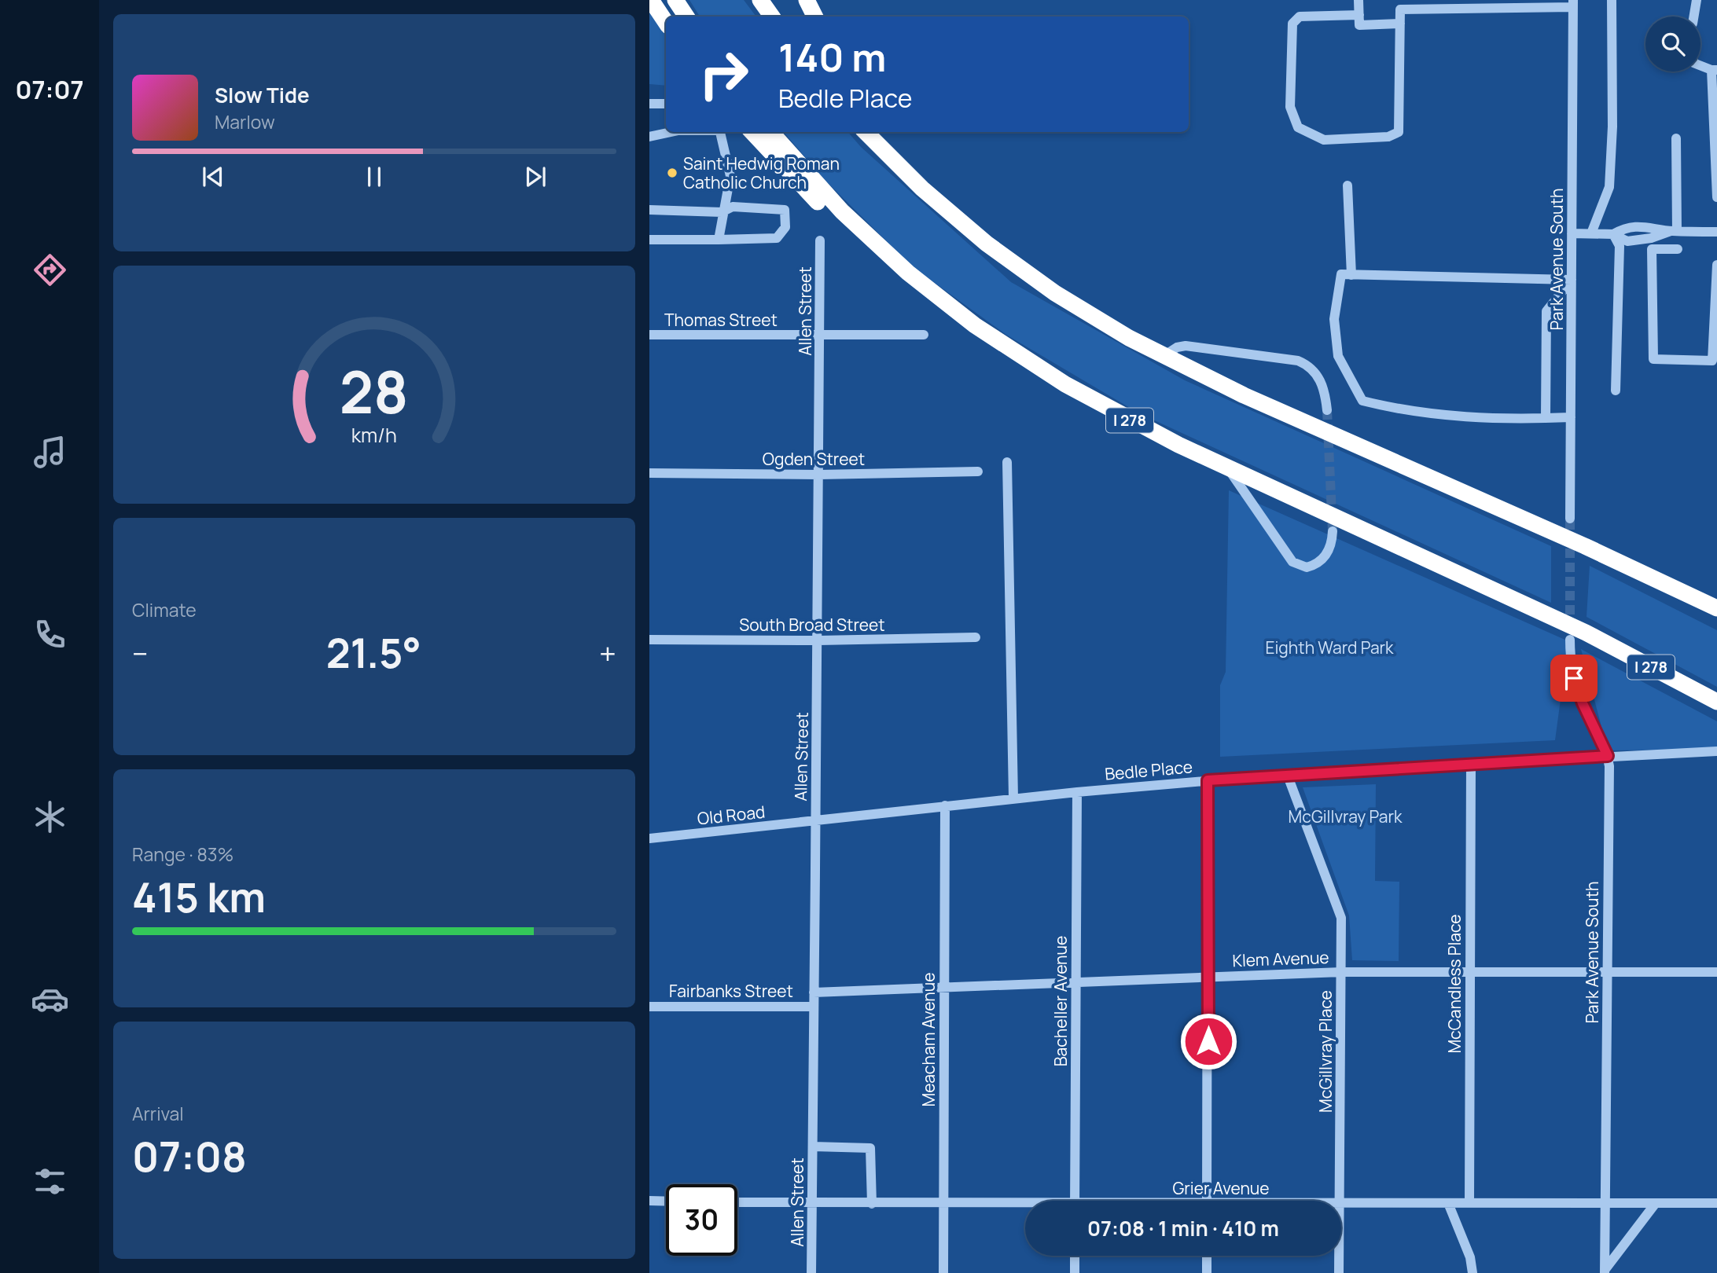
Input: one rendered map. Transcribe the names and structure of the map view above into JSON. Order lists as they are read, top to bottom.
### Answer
{
  "streets": {
    "highway": ["I 278"],
    "street": [
      "Park Avenue South",
      "Allen Street",
      "Thomas Street",
      "Ogden Street",
      "South Broad Street",
      "Bedle Place",
      "Old Road",
      "Klem Avenue",
      "McCandless Place",
      "Fairbanks Street",
      "Bacheller Avenue",
      "Meacham Avenue",
      "McGillvray Place",
      "Grier Avenue"
    ]
  },
  "crossings": [
    ["Park Avenue South", "Bedle Place"],
    ["Park Avenue South", "Klem Avenue"],
    ["Park Avenue South", "Grier Avenue"],
    ["Allen Street", "Thomas Street"],
    ["Allen Street", "Ogden Street"],
    ["Allen Street", "South Broad Street"],
    ["Allen Street", "Bedle Place"],
    ["Allen Street", "Old Road"],
    ["Allen Street", "Klem Avenue"],
    ["Allen Street", "Fairbanks Street"],
    ["Allen Street", "Grier Avenue"],
    ["Bedle Place", "Old Road"],
    ["Bedle Place", "McCandless Place"],
    ["Bedle Place", "Bacheller Avenue"],
    ["Bedle Place", "Meacham Avenue"],
    ["Bedle Place", "McGillvray Place"],
    ["Klem Avenue", "McCandless Place"],
    ["Klem Avenue", "Bacheller Avenue"],
    ["Klem Avenue", "Meacham Avenue"],
    ["Klem Avenue", "McGillvray Place"],
    ["McCandless Place", "Grier Avenue"],
    ["Meacham Avenue", "Grier Avenue"]
  ],
  "parks": ["Eighth Ward Park", "McGillvray Park"],
  "places": ["Saint Hedwig Roman Catholic Church"],
  "page": {
    "tabs": "07:07",
    "turn": ["140 m", "Bedle Place"],
    "song": ["Slow Tide", "Marlow"],
    "tile": [
      "Climate",
      ["Range · 83%", "415 km"],
      ["Arrival", "07:08"]
    ],
    "heat": ["−", "21.5°", "+"],
    "limit": "30",
    "trip": "07:08 · 1 min · 410 m",
    "gauge": ["28", "km/h"]
  }
}
